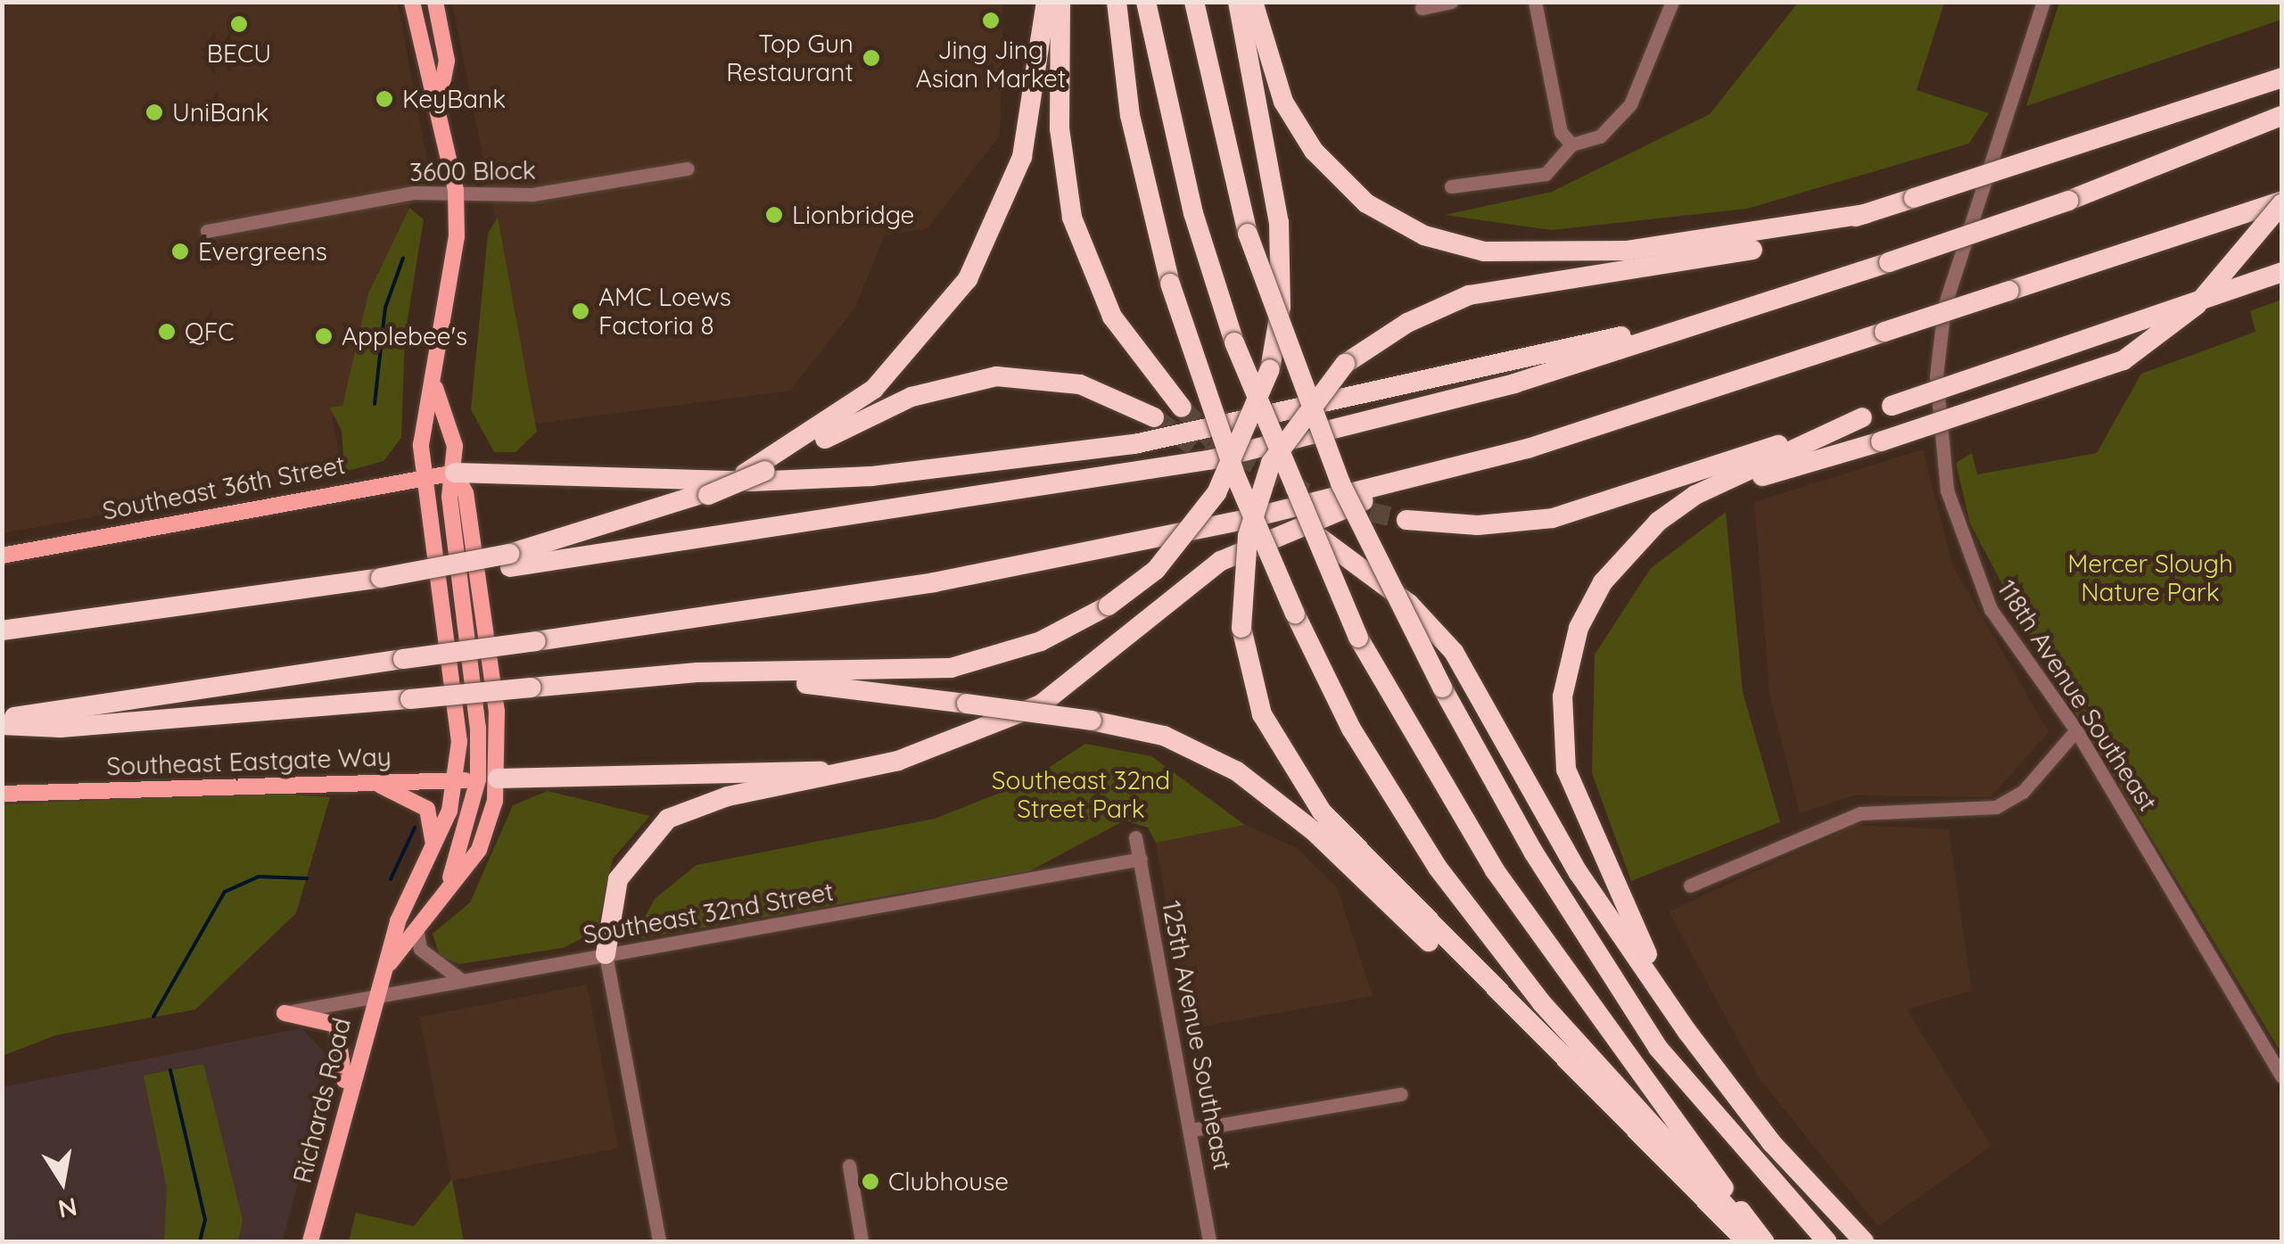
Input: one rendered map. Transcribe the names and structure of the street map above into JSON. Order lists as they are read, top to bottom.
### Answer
{
  "streets": {
    "main road": ["Southeast 36th Street", "Southeast Eastgate Way", "Richards Road"],
    "street": [
      "3600 Block",
      "118th Avenue Southeast",
      "Southeast 32nd Street",
      "125th Avenue Southeast"
    ]
  },
  "crossings": [
    ["Southeast 36th Street", "Richards Road"],
    ["Southeast Eastgate Way", "Richards Road"],
    ["Southeast 32nd Street", "125th Avenue Southeast"],
    ["Southeast 32nd Street", "Richards Road"]
  ],
  "parks": ["Mercer Slough Nature Park", "Southeast 32nd Street Park"],
  "places": [
    "Jing Jing Asian Market",
    "BECU",
    "Top Gun Restaurant",
    "KeyBank",
    "UniBank",
    "Lionbridge",
    "Evergreens",
    "AMC Loews Factoria 8",
    "QFC",
    "Applebee's",
    "Clubhouse"
  ],
  "north": "bottom"
}
